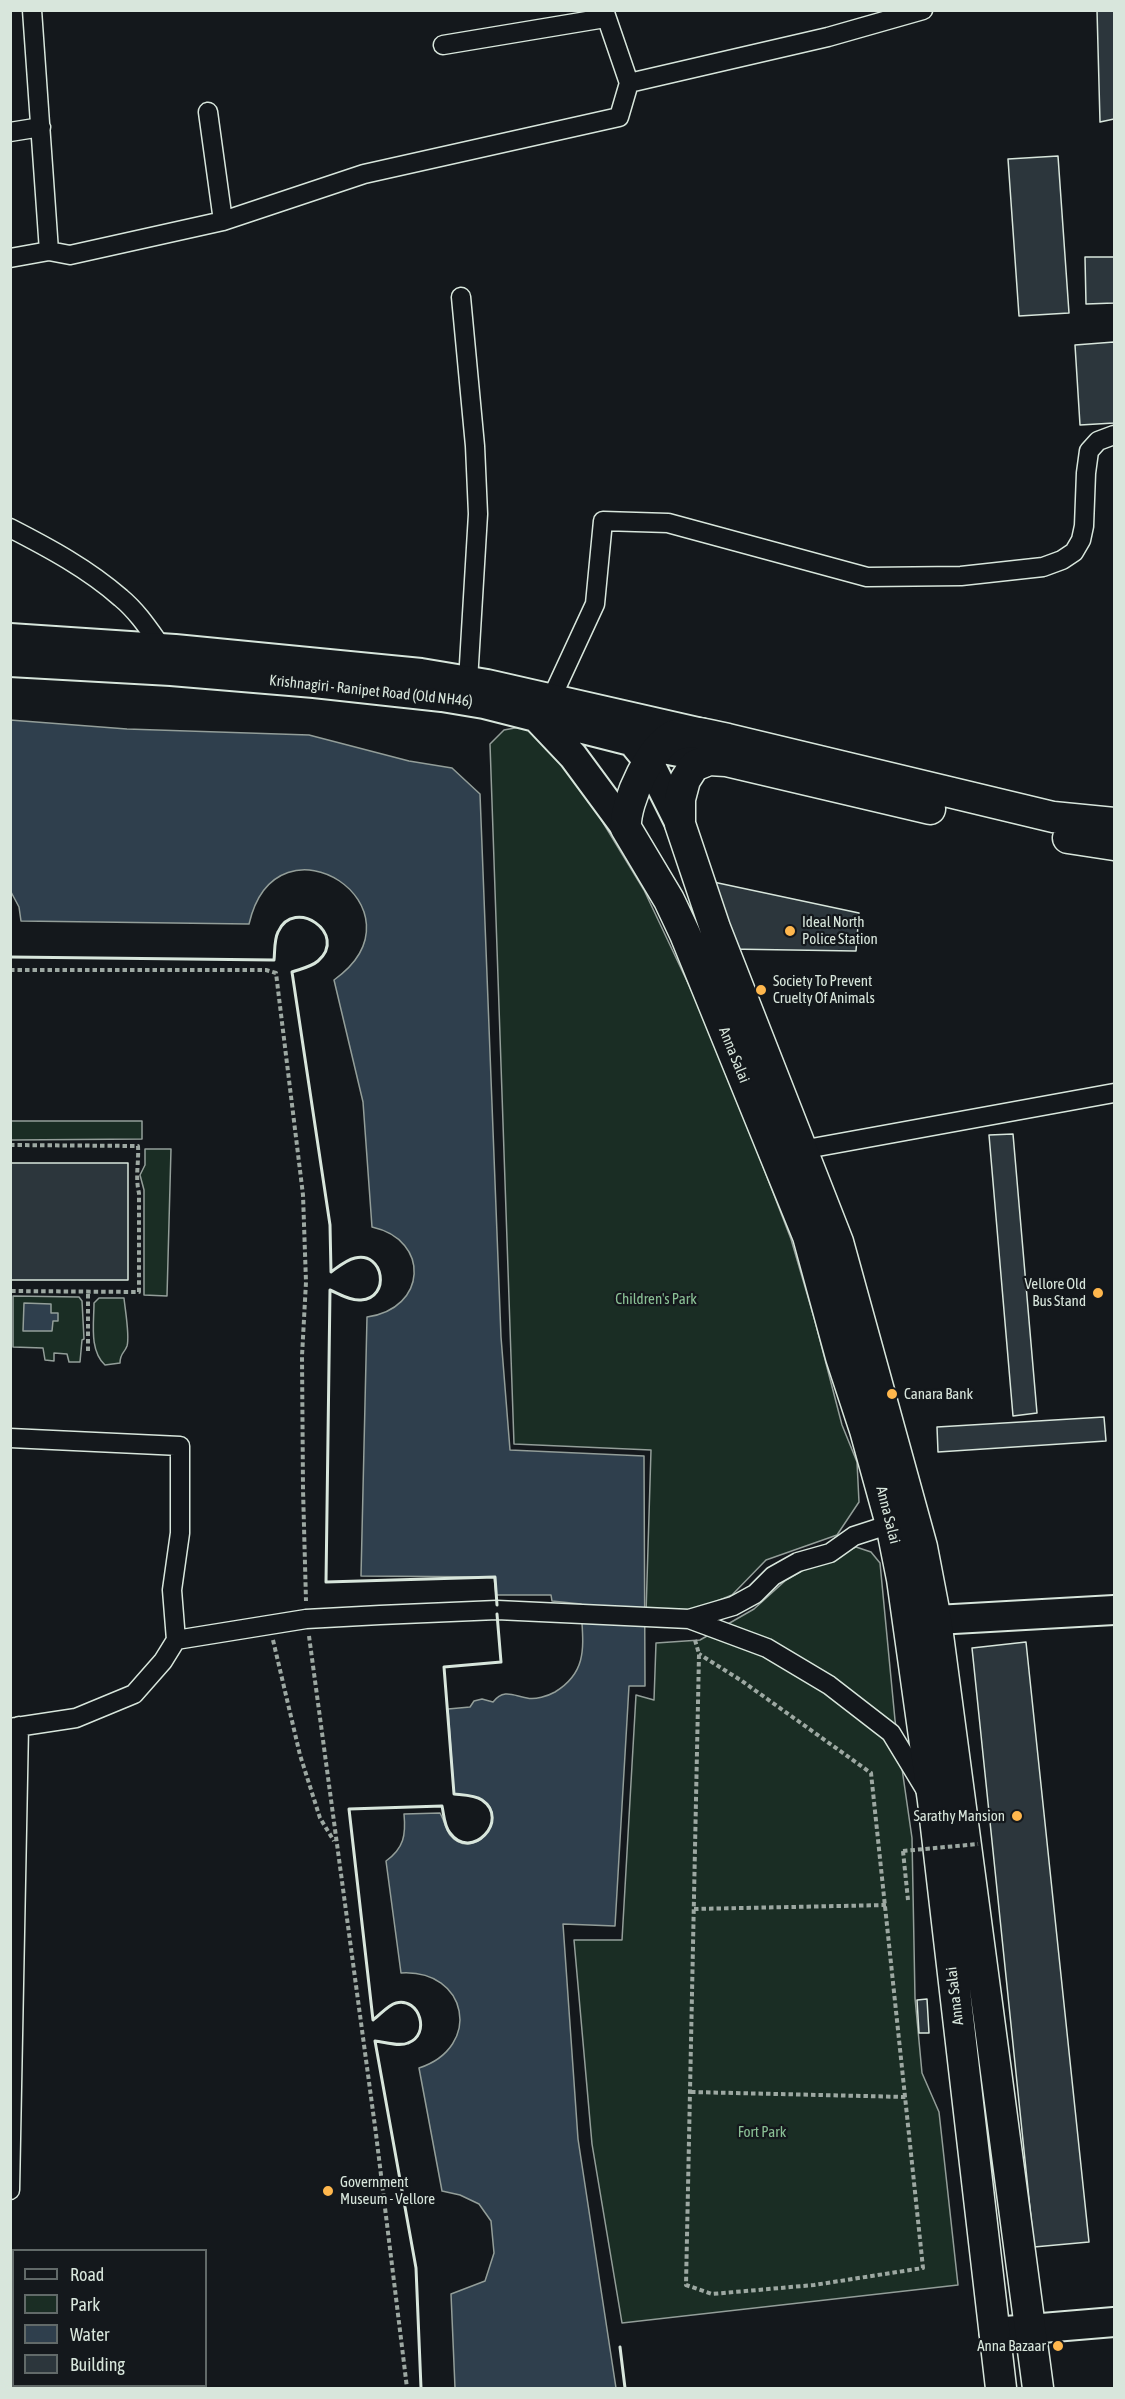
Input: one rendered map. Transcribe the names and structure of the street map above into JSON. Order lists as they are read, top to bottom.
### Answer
{
  "streets": {
    "highway": ["Anna Salai"],
    "main road": ["Krishnagiri - Ranipet Road (Old NH46)"]
  },
  "parks": ["Children's Park", "Fort Park"],
  "places": [
    "Ideal North Police Station",
    "Society To Prevent Cruelty Of Animals",
    "Vellore Old Bus Stand",
    "Canara Bank",
    "Sarathy Mansion",
    "Government Museum - Vellore",
    "Anna Bazaar"
  ],
  "legend": [
    "Road",
    "Park",
    "Water",
    "Building"
  ]
}
